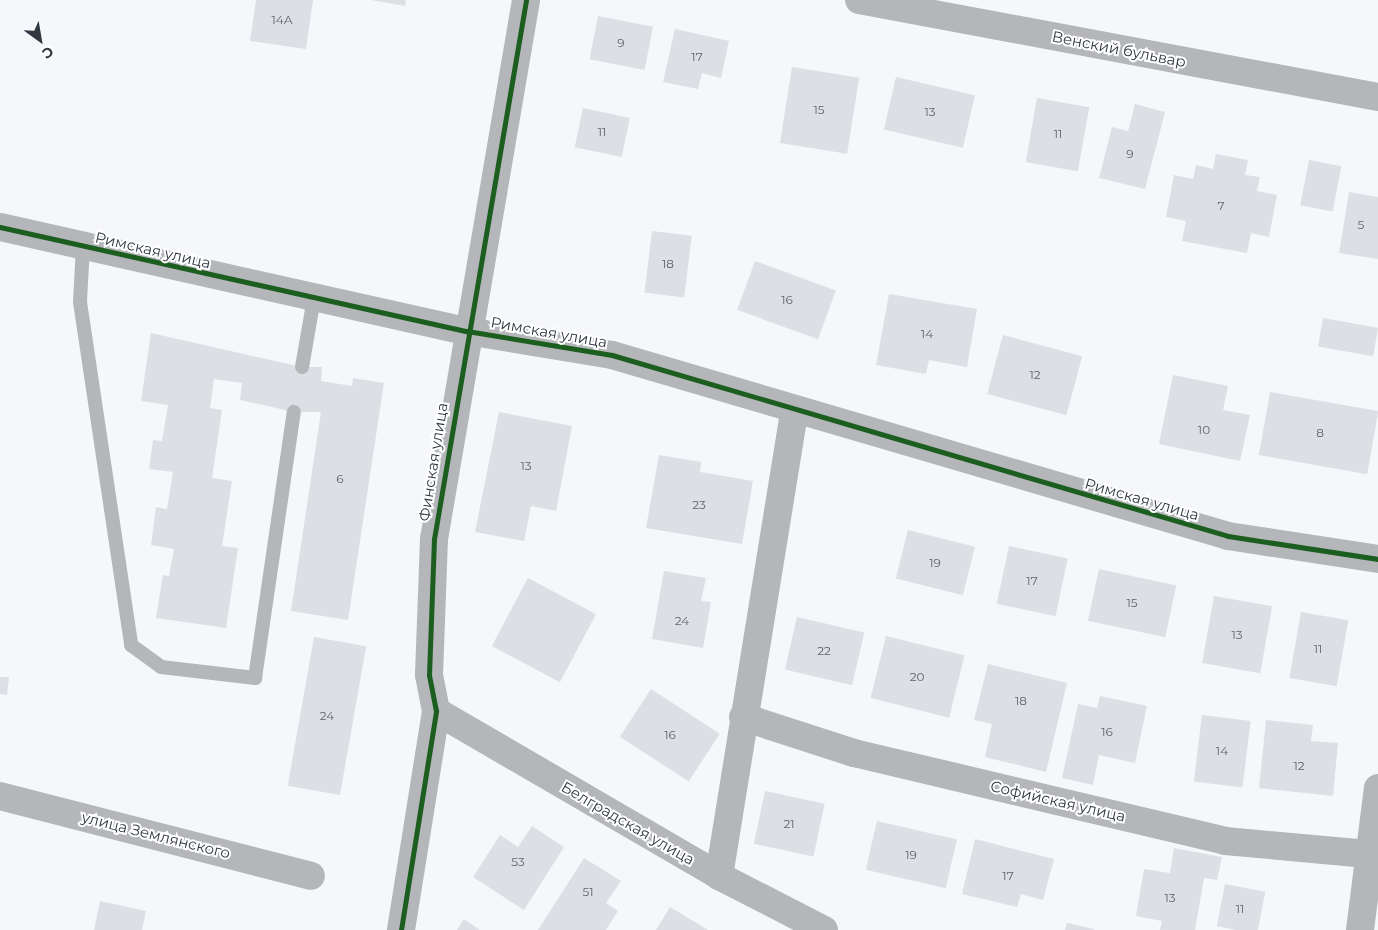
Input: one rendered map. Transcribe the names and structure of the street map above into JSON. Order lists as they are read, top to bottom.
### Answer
{
  "streets": {
    "street": [
      "Венский бульвар",
      "Римская улица",
      "Финская улица",
      "Софийская улица",
      "Белградская улица",
      "улица Землянского"
    ]
  },
  "crossings": [
    ["Римская улица", "Финская улица"],
    ["Финская улица", "Белградская улица"]
  ],
  "house_numbers": [
    "14А",
    "9",
    "17",
    "15",
    "13",
    "11",
    "11",
    "9",
    "7",
    "5",
    "18",
    "16",
    "14",
    "12",
    "10",
    "8",
    "13",
    "6",
    "23",
    "19",
    "17",
    "15",
    "24",
    "13",
    "11",
    "22",
    "20",
    "18",
    "24",
    "16",
    "16",
    "14",
    "12",
    "21",
    "19",
    "53",
    "17",
    "51",
    "13",
    "11"
  ],
  "north": "bottom right"
}
